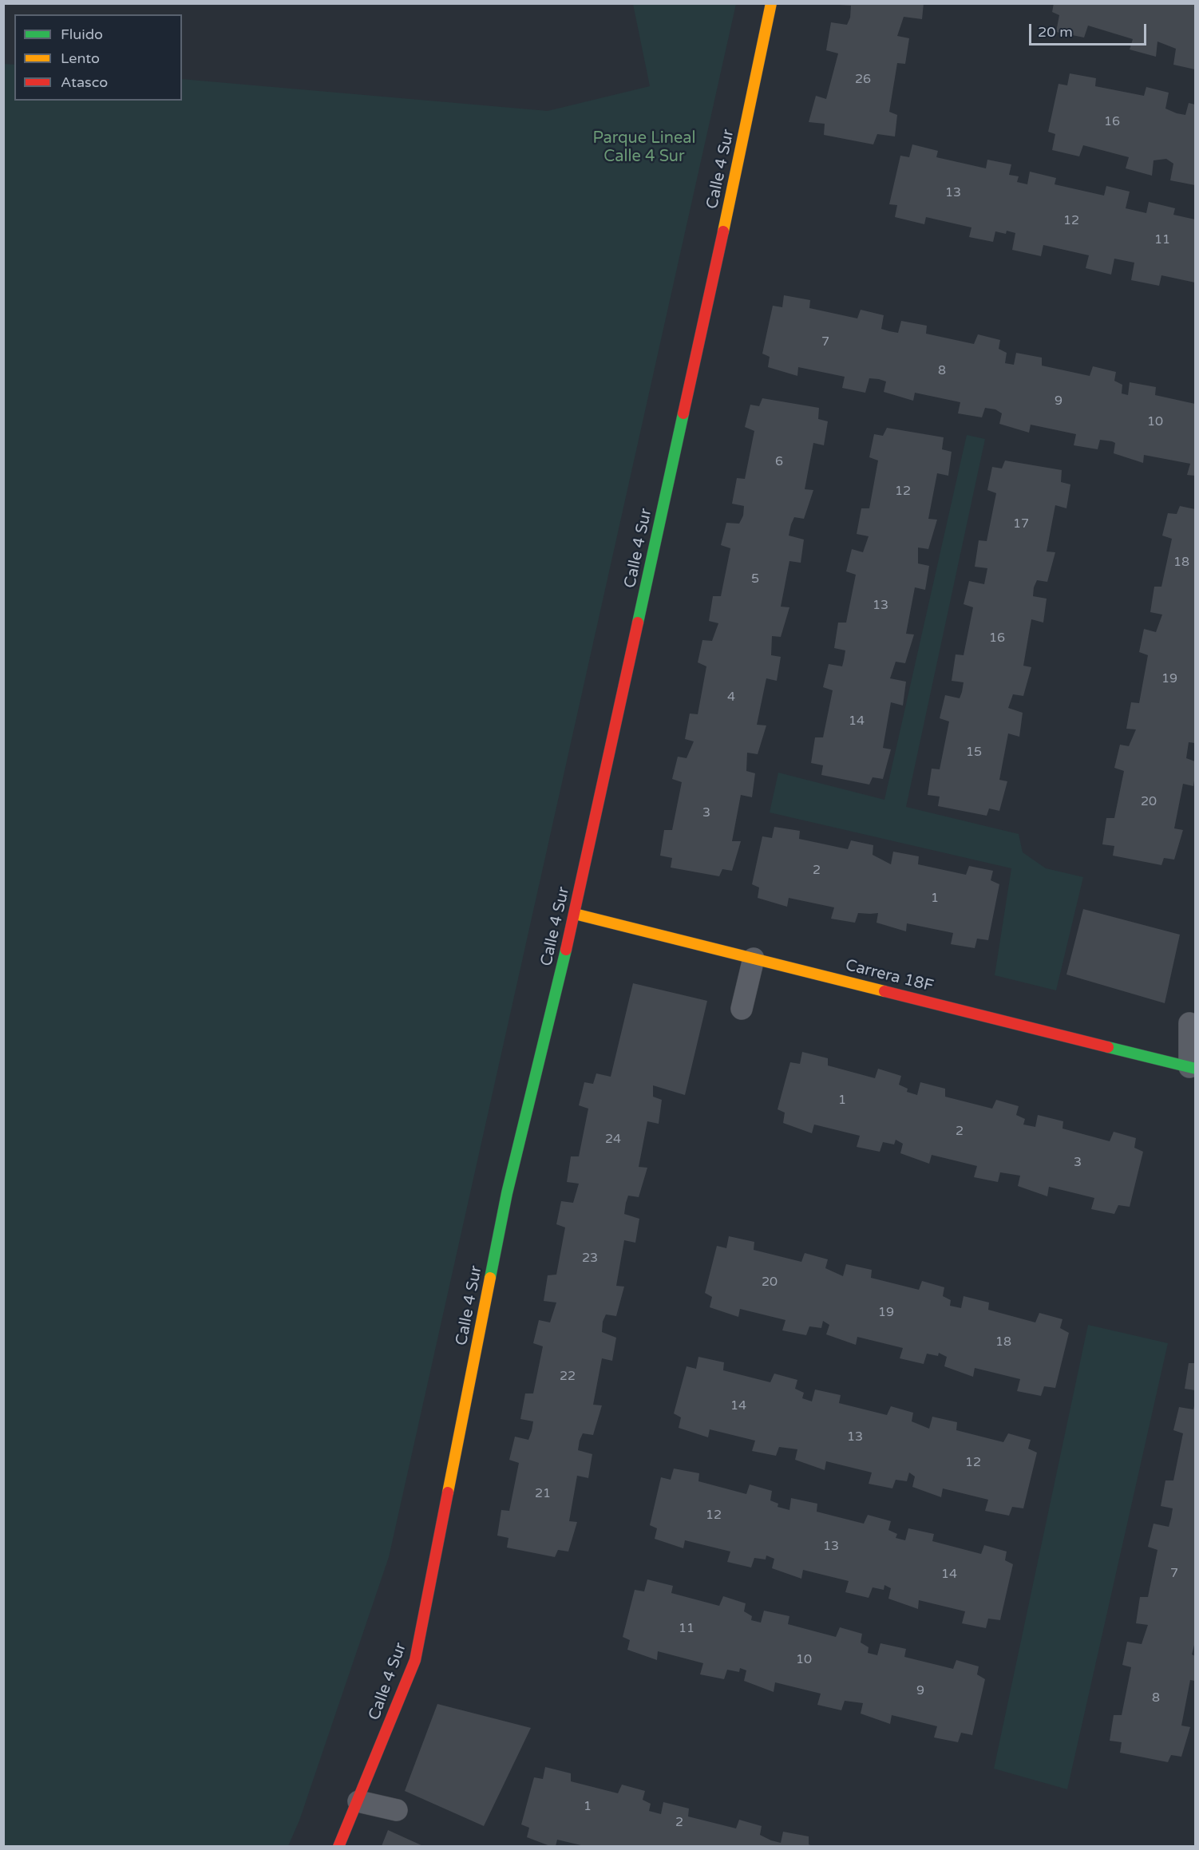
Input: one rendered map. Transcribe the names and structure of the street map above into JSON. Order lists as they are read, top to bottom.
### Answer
{
  "streets": {
    "main road": ["Calle 4 Sur", "Carrera 18F"]
  },
  "crossings": [
    ["Calle 4 Sur", "Carrera 18F"]
  ],
  "parks": ["Parque Lineal Calle 4 Sur"],
  "house_numbers": [
    "26",
    "16",
    "13",
    "12",
    "11",
    "7",
    "8",
    "9",
    "10",
    "6",
    "12",
    "17",
    "18",
    "5",
    "13",
    "16",
    "19",
    "4",
    "14",
    "15",
    "20",
    "3",
    "2",
    "1",
    "1",
    "2",
    "24",
    "3",
    "23",
    "20",
    "19",
    "18",
    "22",
    "14",
    "13",
    "12",
    "21",
    "12",
    "13",
    "7",
    "14",
    "11",
    "10",
    "9",
    "8",
    "1",
    "2"
  ],
  "legend": ["Fluido", "Lento", "Atasco"],
  "scale_bar": "20 m"
}
